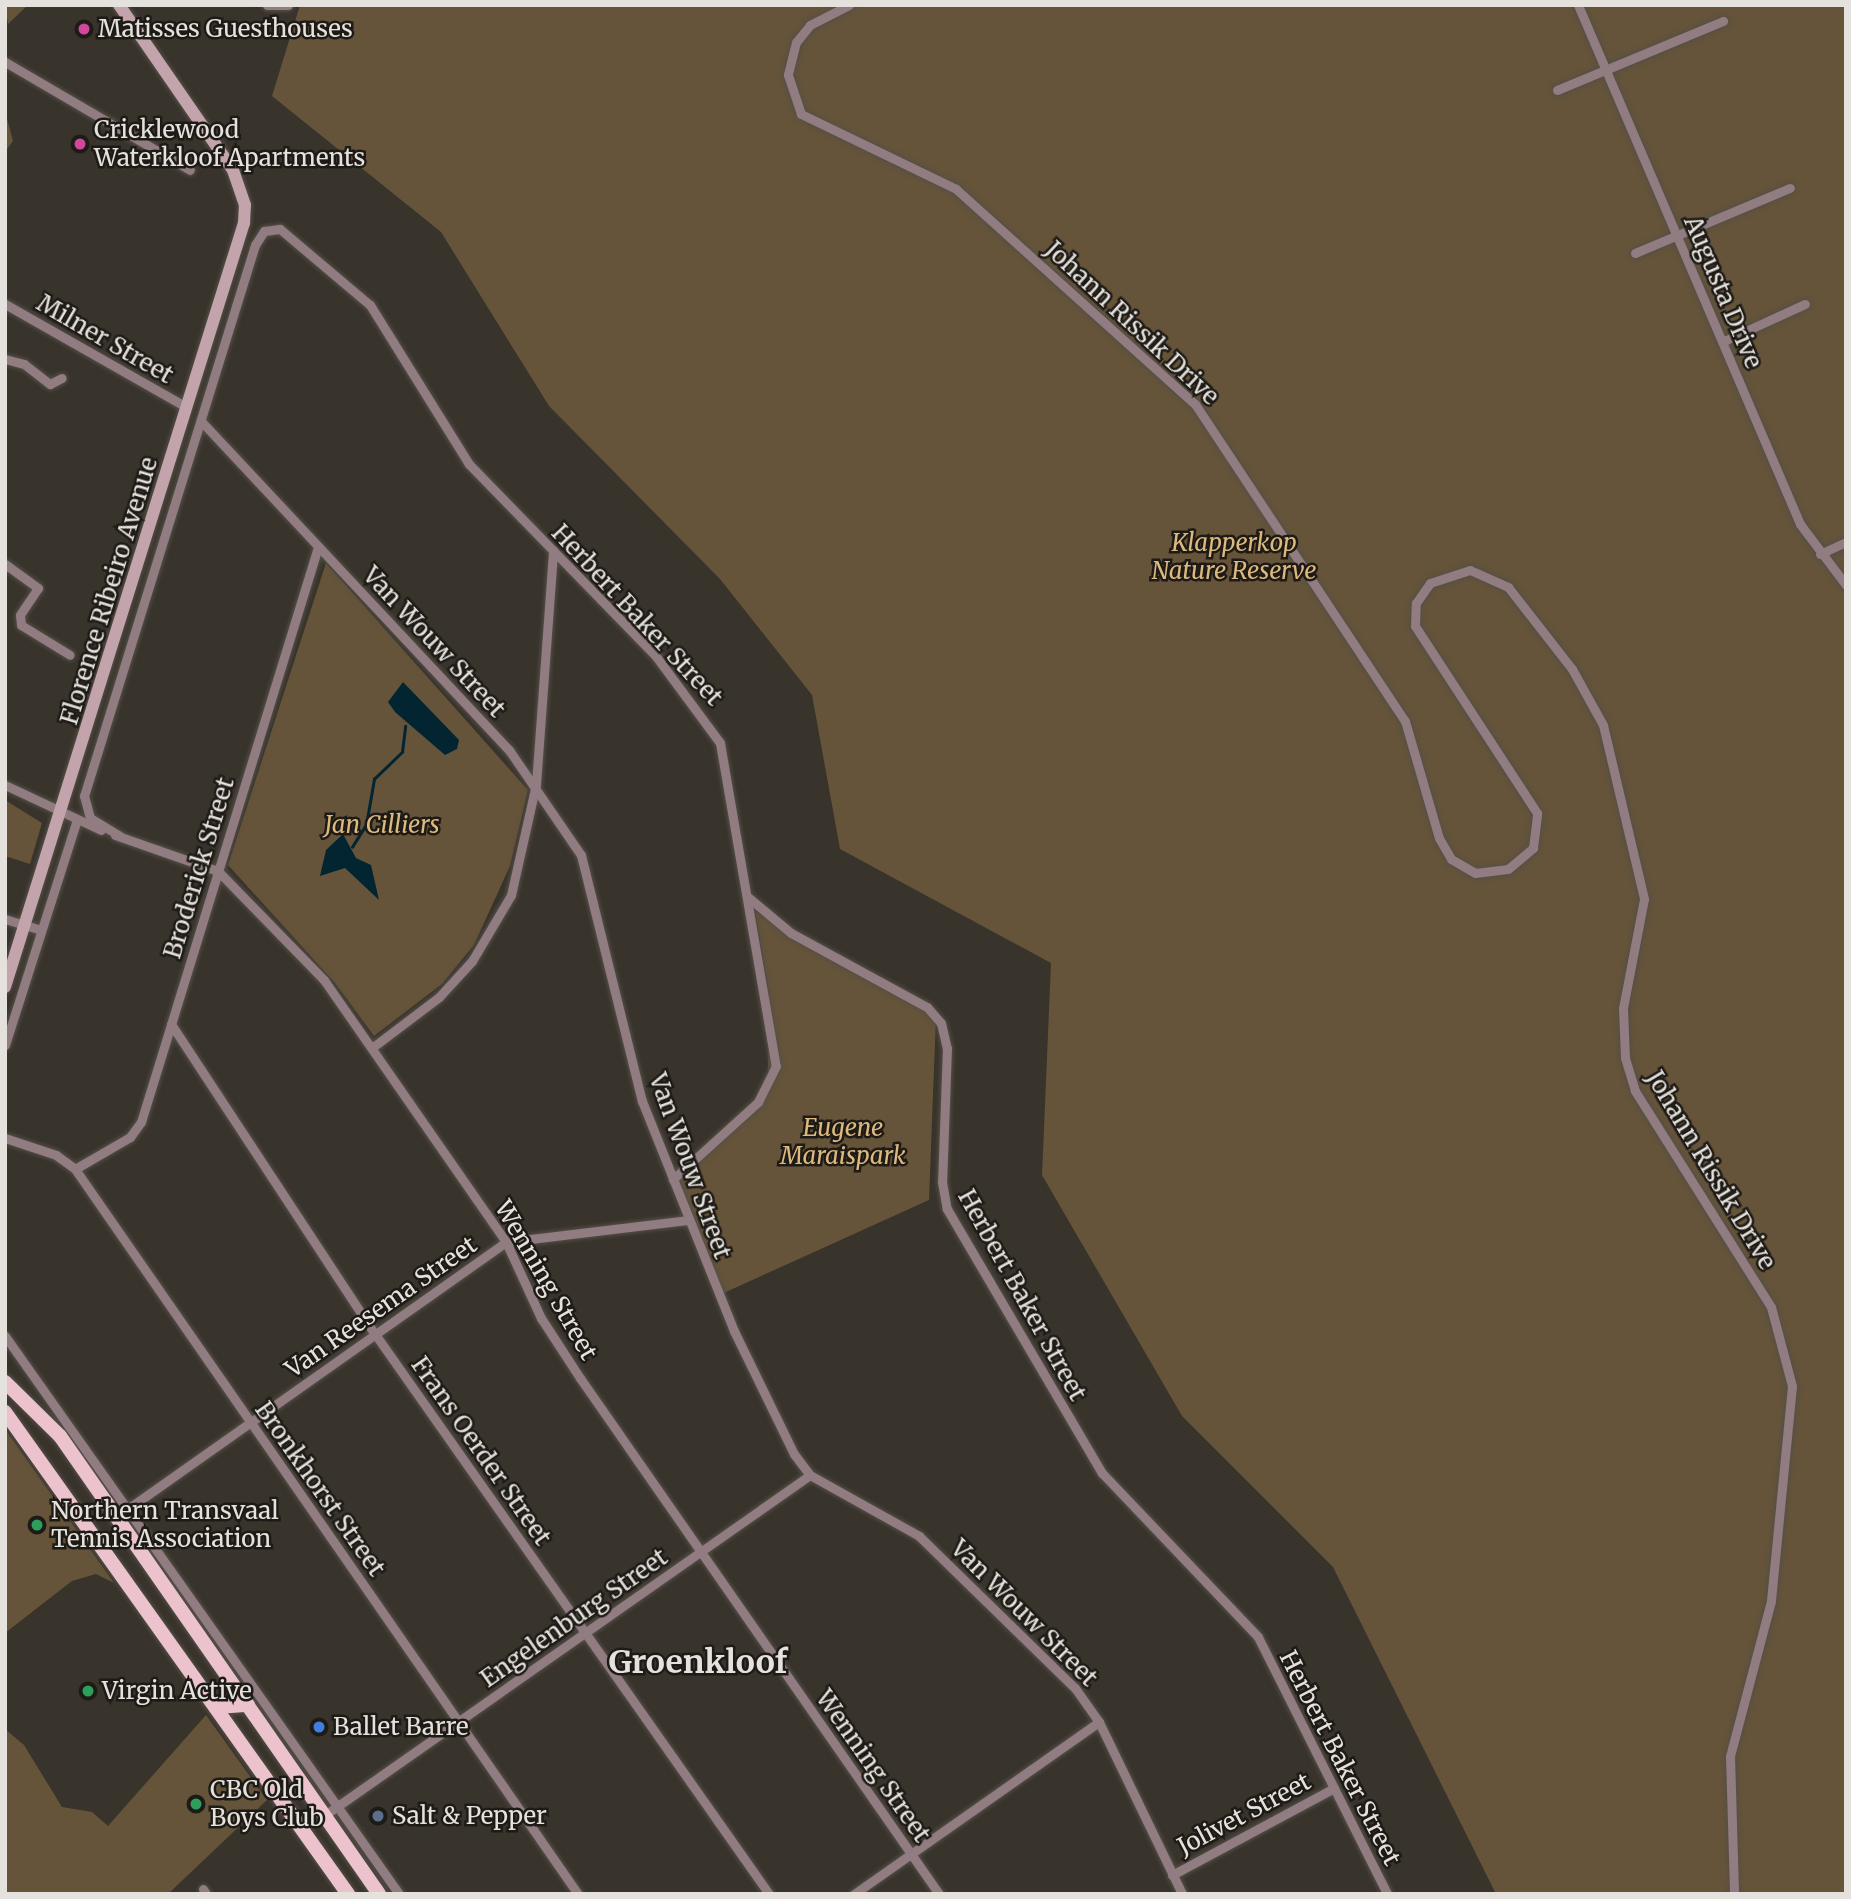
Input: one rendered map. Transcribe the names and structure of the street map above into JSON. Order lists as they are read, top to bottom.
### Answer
{
  "streets": {
    "main road": ["Florence Ribeiro Avenue"],
    "street": [
      "Augusta Drive",
      "Johann Rissik Drive",
      "Milner Street",
      "Herbert Baker Street",
      "Van Wouw Street",
      "Broderick Street",
      "Wenning Street",
      "Van Reesema Street",
      "Frans Oerder Street",
      "Bronkhorst Street",
      "Engelenburg Street",
      "Jolivet Street"
    ]
  },
  "crossings": [
    ["Milner Street", "Florence Ribeiro Avenue"],
    ["Florence Ribeiro Avenue", "Wenning Street"],
    ["Herbert Baker Street", "Van Wouw Street"],
    ["Herbert Baker Street", "Jolivet Street"],
    ["Van Wouw Street", "Broderick Street"],
    ["Van Wouw Street", "Van Reesema Street"],
    ["Van Wouw Street", "Engelenburg Street"],
    ["Van Wouw Street", "Jolivet Street"],
    ["Broderick Street", "Wenning Street"],
    ["Broderick Street", "Frans Oerder Street"],
    ["Broderick Street", "Bronkhorst Street"],
    ["Wenning Street", "Van Reesema Street"],
    ["Wenning Street", "Engelenburg Street"],
    ["Van Reesema Street", "Frans Oerder Street"],
    ["Van Reesema Street", "Bronkhorst Street"],
    ["Frans Oerder Street", "Engelenburg Street"],
    ["Bronkhorst Street", "Engelenburg Street"]
  ],
  "districts": ["Groenkloof"],
  "parks": ["Klapperkop Nature Reserve", "Jan Cilliers", "Eugene Maraispark"],
  "places": [
    "Matisses Guesthouses",
    "Cricklewood Waterkloof Apartments",
    "Northern Transvaal Tennis Association",
    "Virgin Active",
    "Ballet Barre",
    "CBC Old Boys Club",
    "Salt & Pepper"
  ]
}
